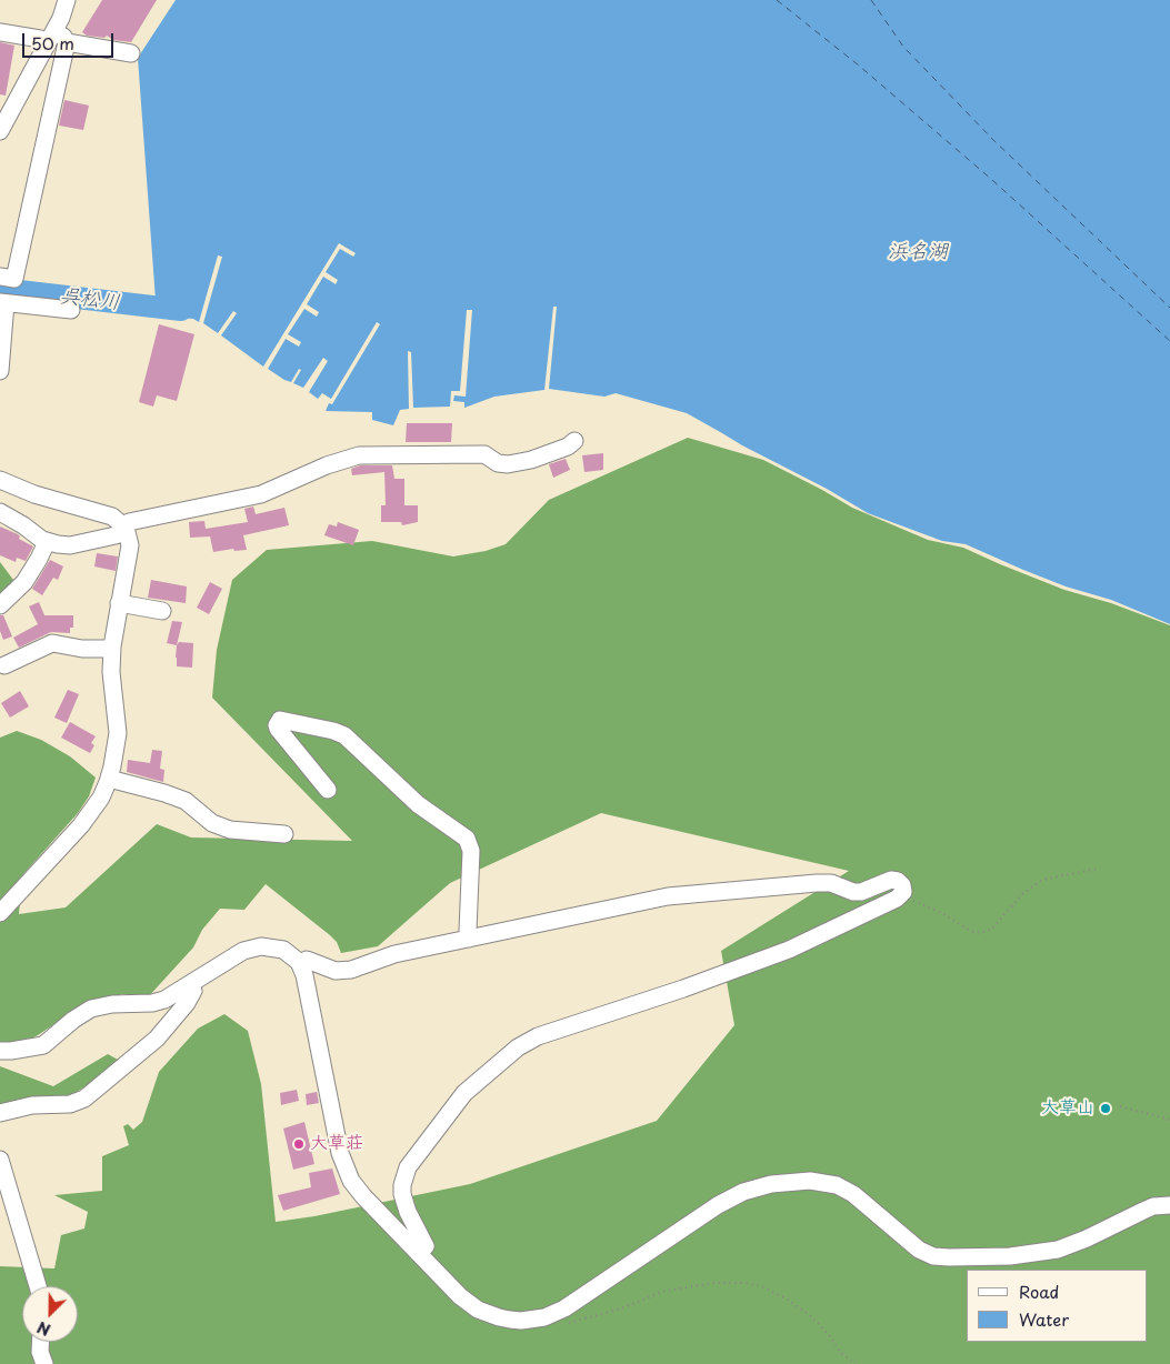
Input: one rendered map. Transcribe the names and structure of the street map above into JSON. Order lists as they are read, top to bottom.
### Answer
{
  "water": ["浜名湖", "呉松川"],
  "places": ["大草山", "大草荘"],
  "legend": ["Road", "Water"],
  "scale_bar": "50 m",
  "north": "bottom left"
}
